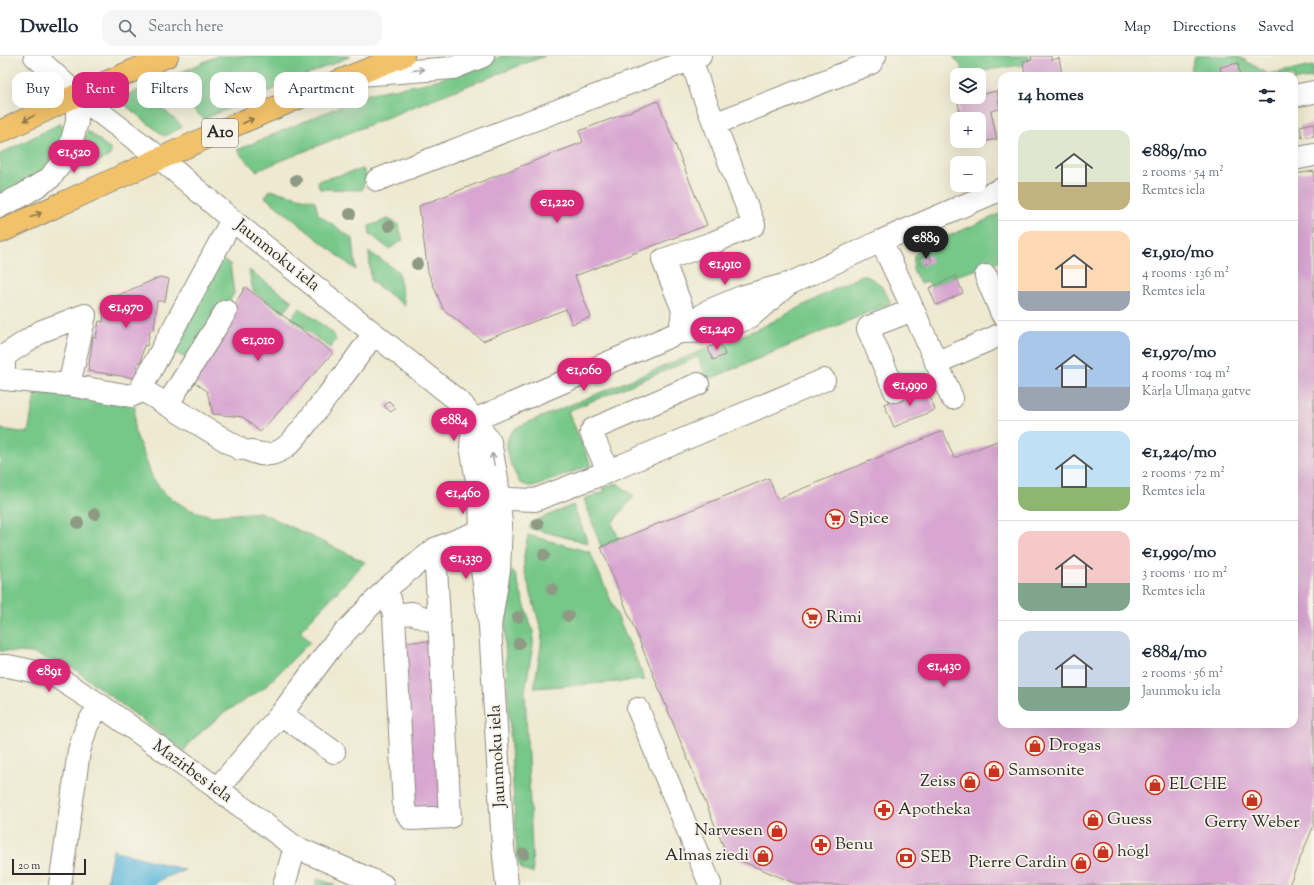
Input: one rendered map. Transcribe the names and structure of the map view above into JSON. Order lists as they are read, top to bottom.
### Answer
{
  "streets": {
    "highway": ["A10"],
    "street": ["Jaunmoku iela", "Mazirbes iela"]
  },
  "crossings": [
    ["A10", "Jaunmoku iela"]
  ],
  "places": {
    "supermarket": ["Spice", "Rimi"],
    "shop": [
      "Drogas",
      "Samsonite",
      "Zeiss",
      "ELCHE",
      "Gerry Weber",
      "Guess",
      "Narvesen",
      "hōgl",
      "Almas ziedi",
      "Pierre Cardin"
    ],
    "pharmacy": ["Apotheka", "Benu"],
    "bank": ["SEB"]
  },
  "scale_bar": "20 m",
  "page": {
    "header": "Dwello",
    "search": "Search here",
    "nav": ["Map", "Directions", "Saved"],
    "map_buttons": ["+", "−"],
    "chip": [
      "Buy",
      "Rent",
      "Filters",
      "New",
      "Apartment"
    ],
    "heading": "14 homes",
    "list": [
      {
        "name": "€889/mo",
        "note": "2 rooms · 54 m² · Remtes iela"
      },
      {
        "name": "€1,910/mo",
        "note": "4 rooms · 136 m² · Remtes iela"
      },
      {
        "name": "€1,970/mo",
        "note": "4 rooms · 104 m² · Kārļa Ulmaņa gatve"
      },
      {
        "name": "€1,240/mo",
        "note": "2 rooms · 72 m² · Remtes iela"
      },
      {
        "name": "€1,990/mo",
        "note": "3 rooms · 110 m² · Remtes iela"
      },
      {
        "name": "€884/mo",
        "note": "2 rooms · 56 m² · Jaunmoku iela"
      }
    ],
    "price": [
      "€1,520",
      "€1,220",
      "€889",
      "€1,910",
      "€1,970",
      "€1,240",
      "€1,010",
      "€1,060",
      "€1,990",
      "€884",
      "€1,460",
      "€1,330",
      "€1,430",
      "€891"
    ],
    "scale": "20 m"
  }
}
